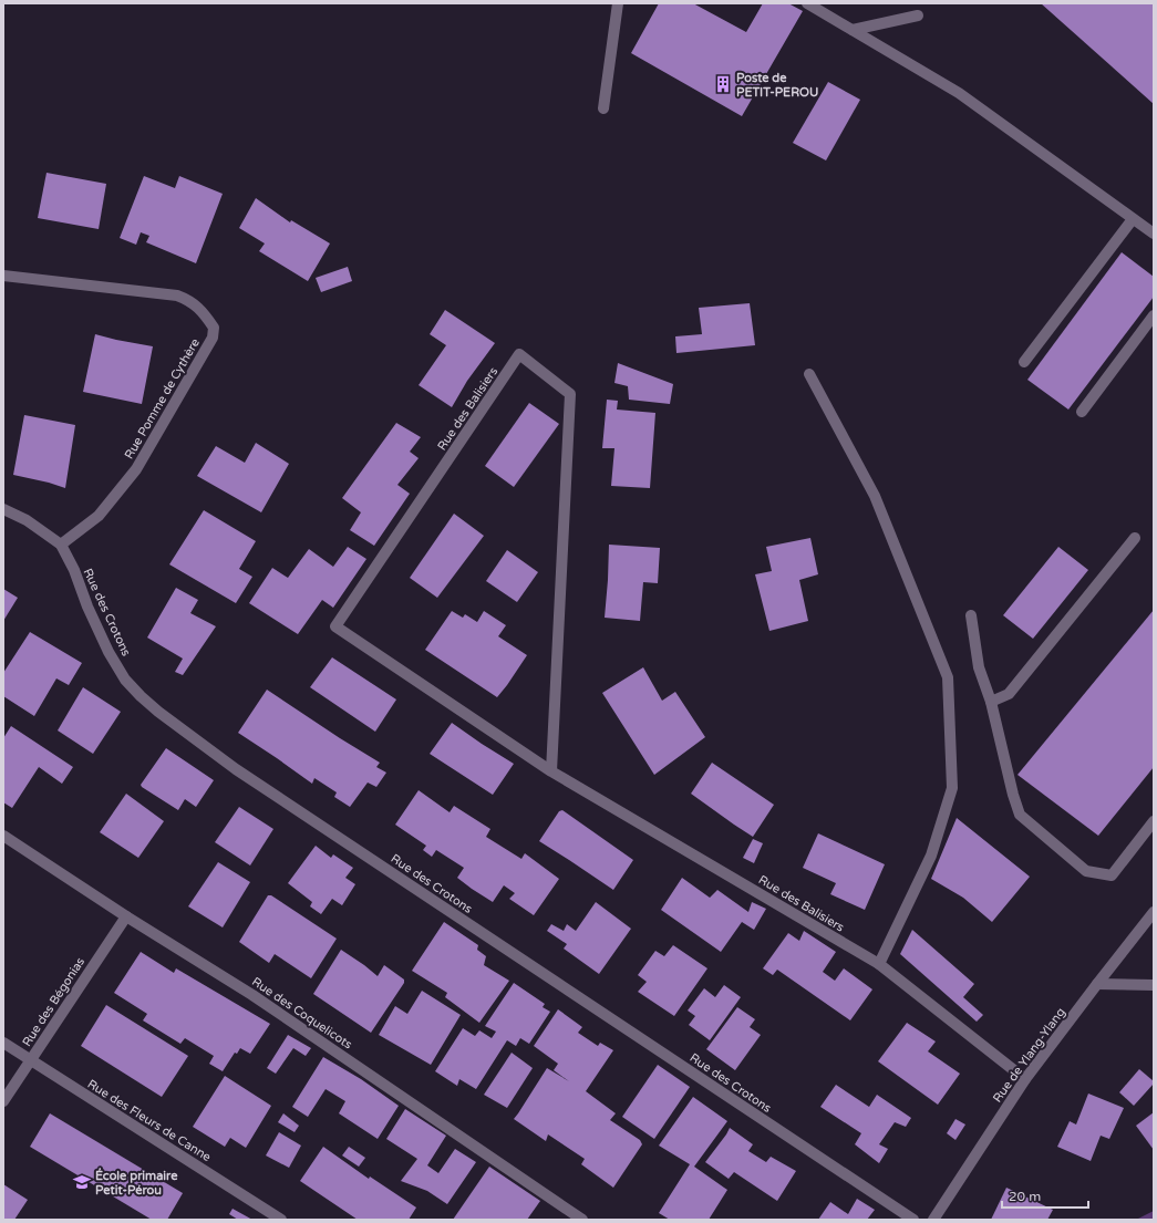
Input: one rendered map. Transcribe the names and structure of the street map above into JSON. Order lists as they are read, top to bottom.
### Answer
{
  "streets": {
    "street": [
      "Rue Pomme de Cythère",
      "Rue des Balisiers",
      "Rue des Crotons",
      "Rue des Bégonias",
      "Rue des Coquelicots",
      "Rue de Ylang-Ylang",
      "Rue des Fleurs de Canne"
    ]
  },
  "crossings": [
    ["Rue Pomme de Cythère", "Rue des Crotons"],
    ["Rue des Balisiers", "Rue de Ylang-Ylang"],
    ["Rue des Bégonias", "Rue des Coquelicots"],
    ["Rue des Bégonias", "Rue des Fleurs de Canne"]
  ],
  "places": {
    "building": ["Poste de PETIT-PEROU"],
    "school or university": ["École primaire Petit-Pérou"]
  },
  "scale_bar": "20 m"
}
